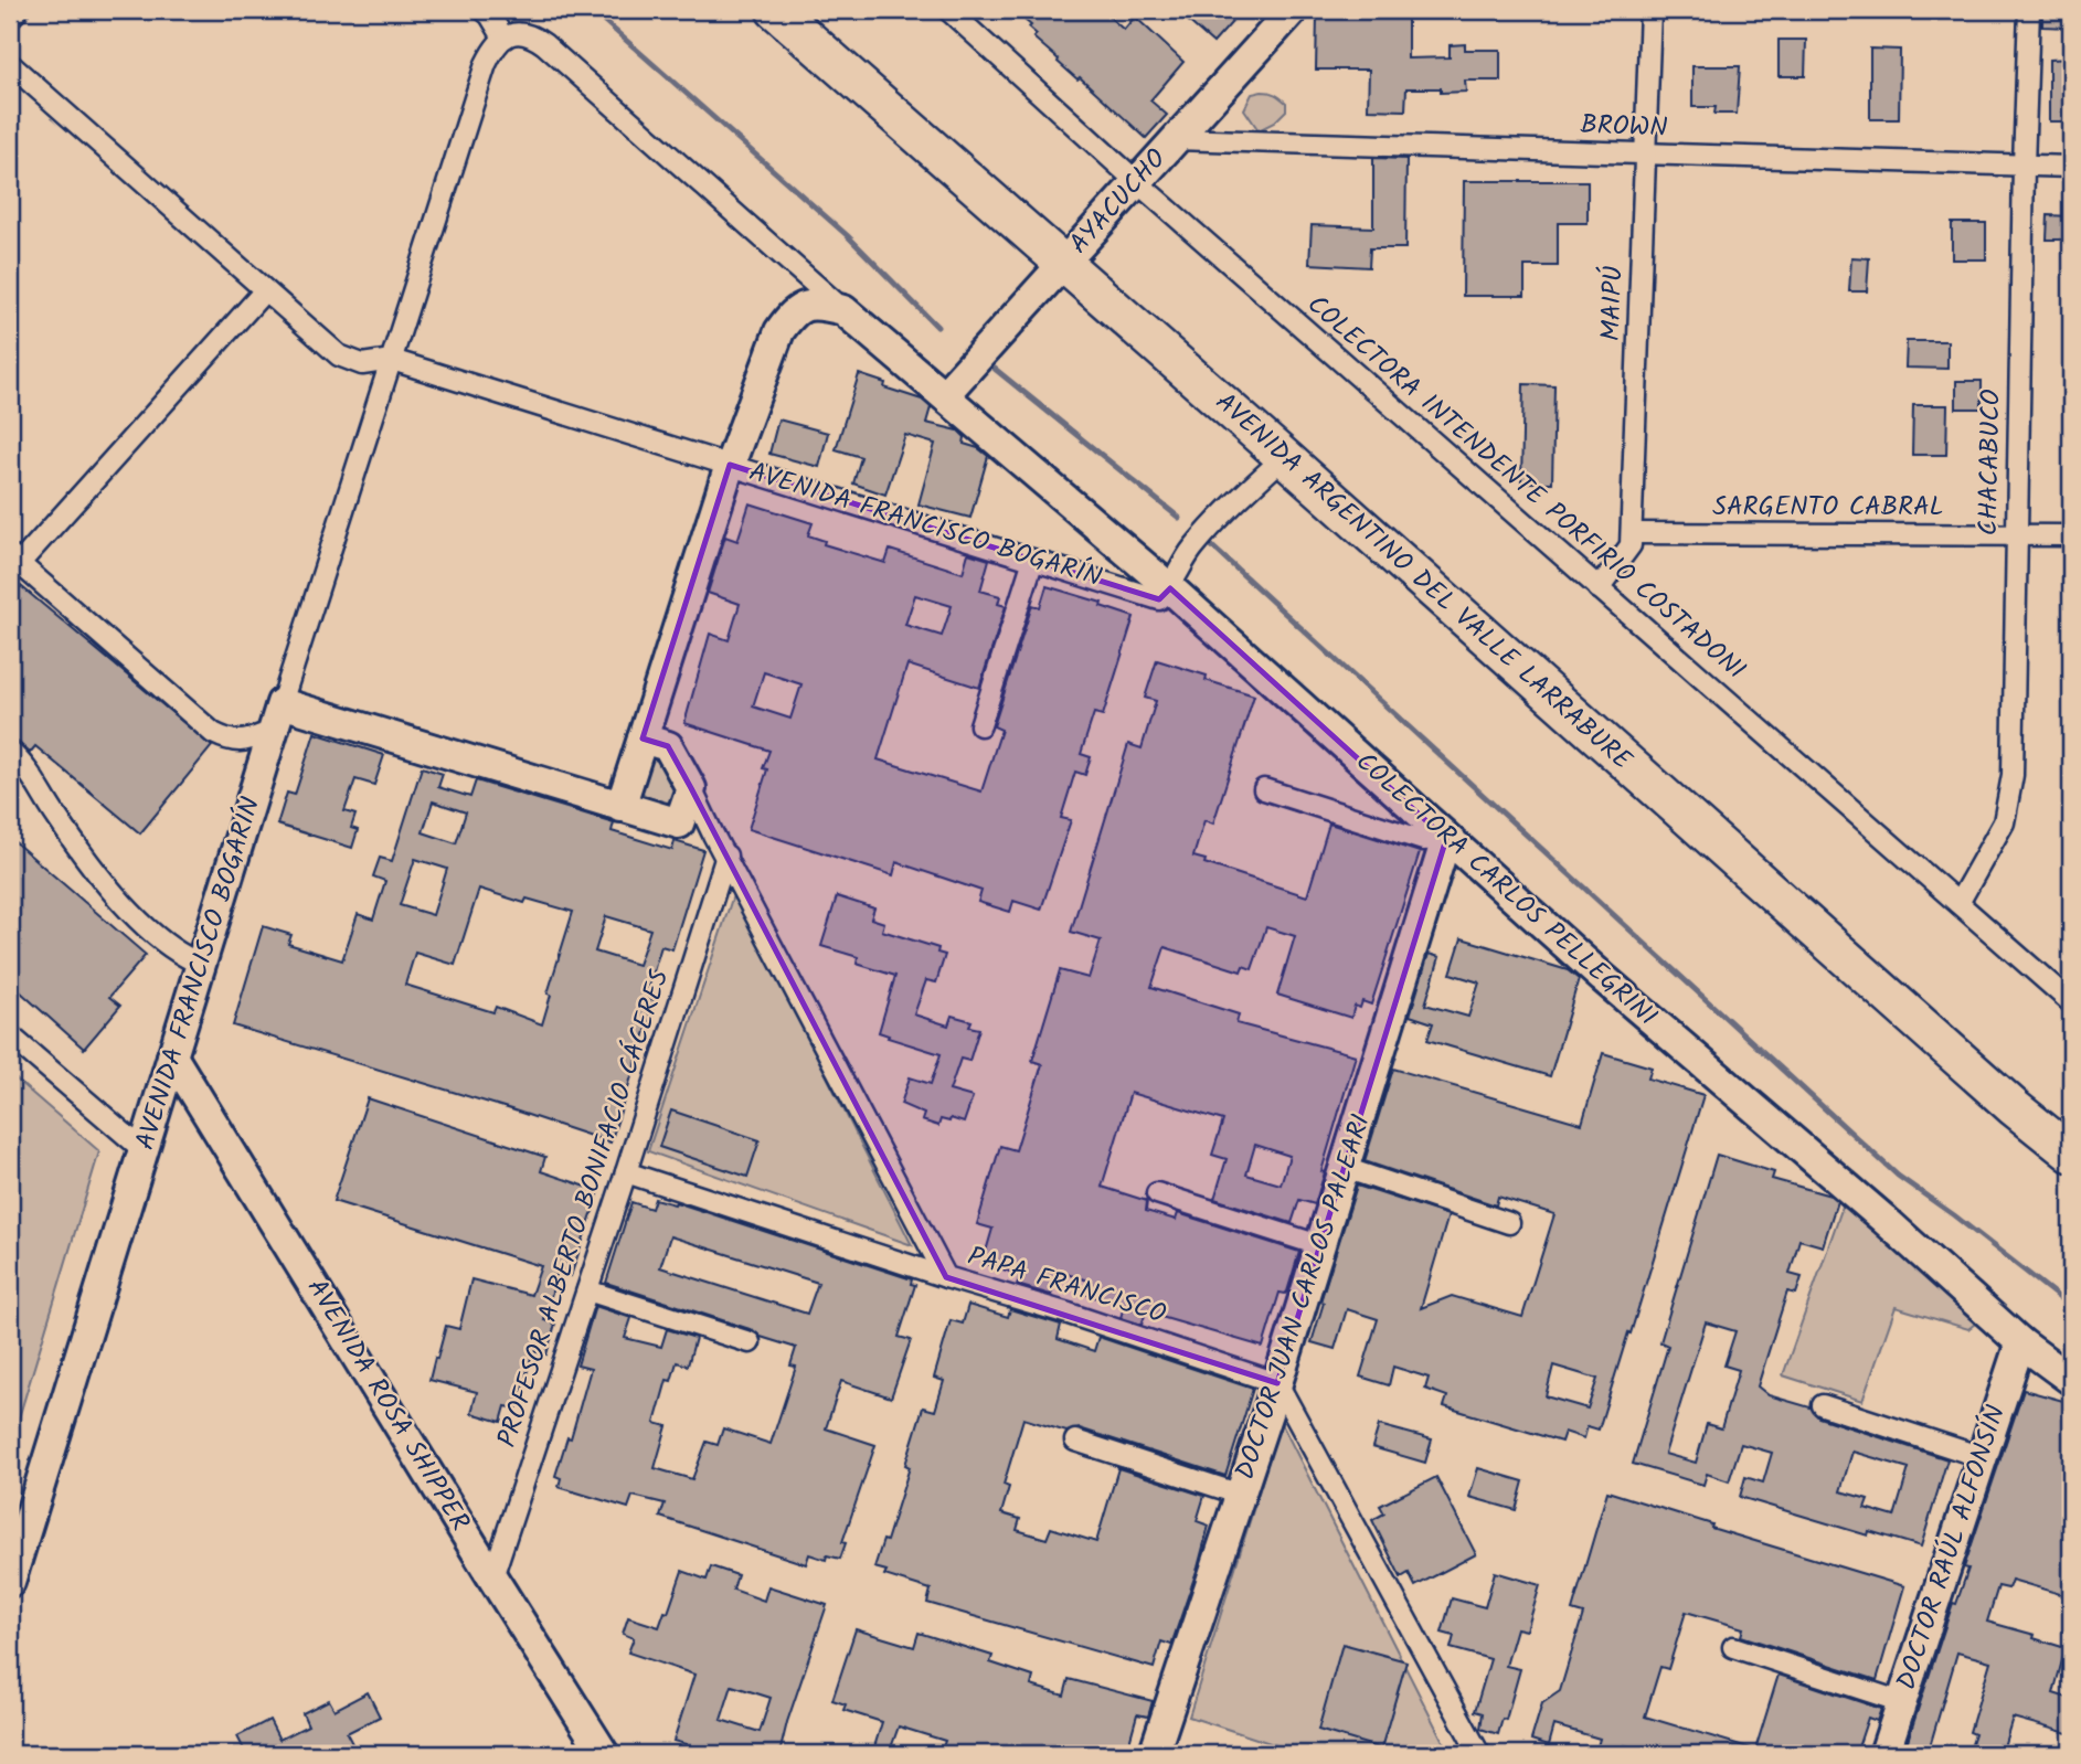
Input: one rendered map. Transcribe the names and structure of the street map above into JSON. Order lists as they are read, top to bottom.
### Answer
{
  "streets": {
    "highway": ["AVENIDA ARGENTINO DEL VALLE LARRABURE"],
    "street": [
      "BROWN",
      "AYACUCHO",
      "MAIPÚ",
      "CHACABUCO",
      "COLECTORA INTENDENTE PORFIRIO COSTADONI",
      "SARGENTO CABRAL",
      "AVENIDA FRANCISCO BOGARÍN",
      "COLECTORA CARLOS PELLEGRINI",
      "PROFESOR ALBERTO BONIFACIO CÁCERES",
      "PAPA FRANCISCO",
      "DOCTOR JUAN CARLOS PALEARI",
      "AVENIDA ROSA SHIPPER",
      "DOCTOR RAÚL ALFONSÍN"
    ]
  },
  "crossings": [
    ["BROWN", "AYACUCHO"],
    ["BROWN", "MAIPÚ"],
    ["BROWN", "CHACABUCO"],
    ["AYACUCHO", "COLECTORA INTENDENTE PORFIRIO COSTADONI"],
    ["AYACUCHO", "AVENIDA ARGENTINO DEL VALLE LARRABURE"],
    ["AYACUCHO", "COLECTORA CARLOS PELLEGRINI"],
    ["MAIPÚ", "COLECTORA INTENDENTE PORFIRIO COSTADONI"],
    ["MAIPÚ", "SARGENTO CABRAL"],
    ["CHACABUCO", "COLECTORA INTENDENTE PORFIRIO COSTADONI"],
    ["CHACABUCO", "SARGENTO CABRAL"],
    ["AVENIDA FRANCISCO BOGARÍN", "COLECTORA CARLOS PELLEGRINI"],
    ["AVENIDA FRANCISCO BOGARÍN", "AVENIDA ROSA SHIPPER"],
    ["COLECTORA CARLOS PELLEGRINI", "DOCTOR JUAN CARLOS PALEARI"],
    ["COLECTORA CARLOS PELLEGRINI", "DOCTOR RAÚL ALFONSÍN"],
    ["PROFESOR ALBERTO BONIFACIO CÁCERES", "PAPA FRANCISCO"],
    ["PROFESOR ALBERTO BONIFACIO CÁCERES", "AVENIDA ROSA SHIPPER"],
    ["PAPA FRANCISCO", "DOCTOR JUAN CARLOS PALEARI"]
  ]
}
